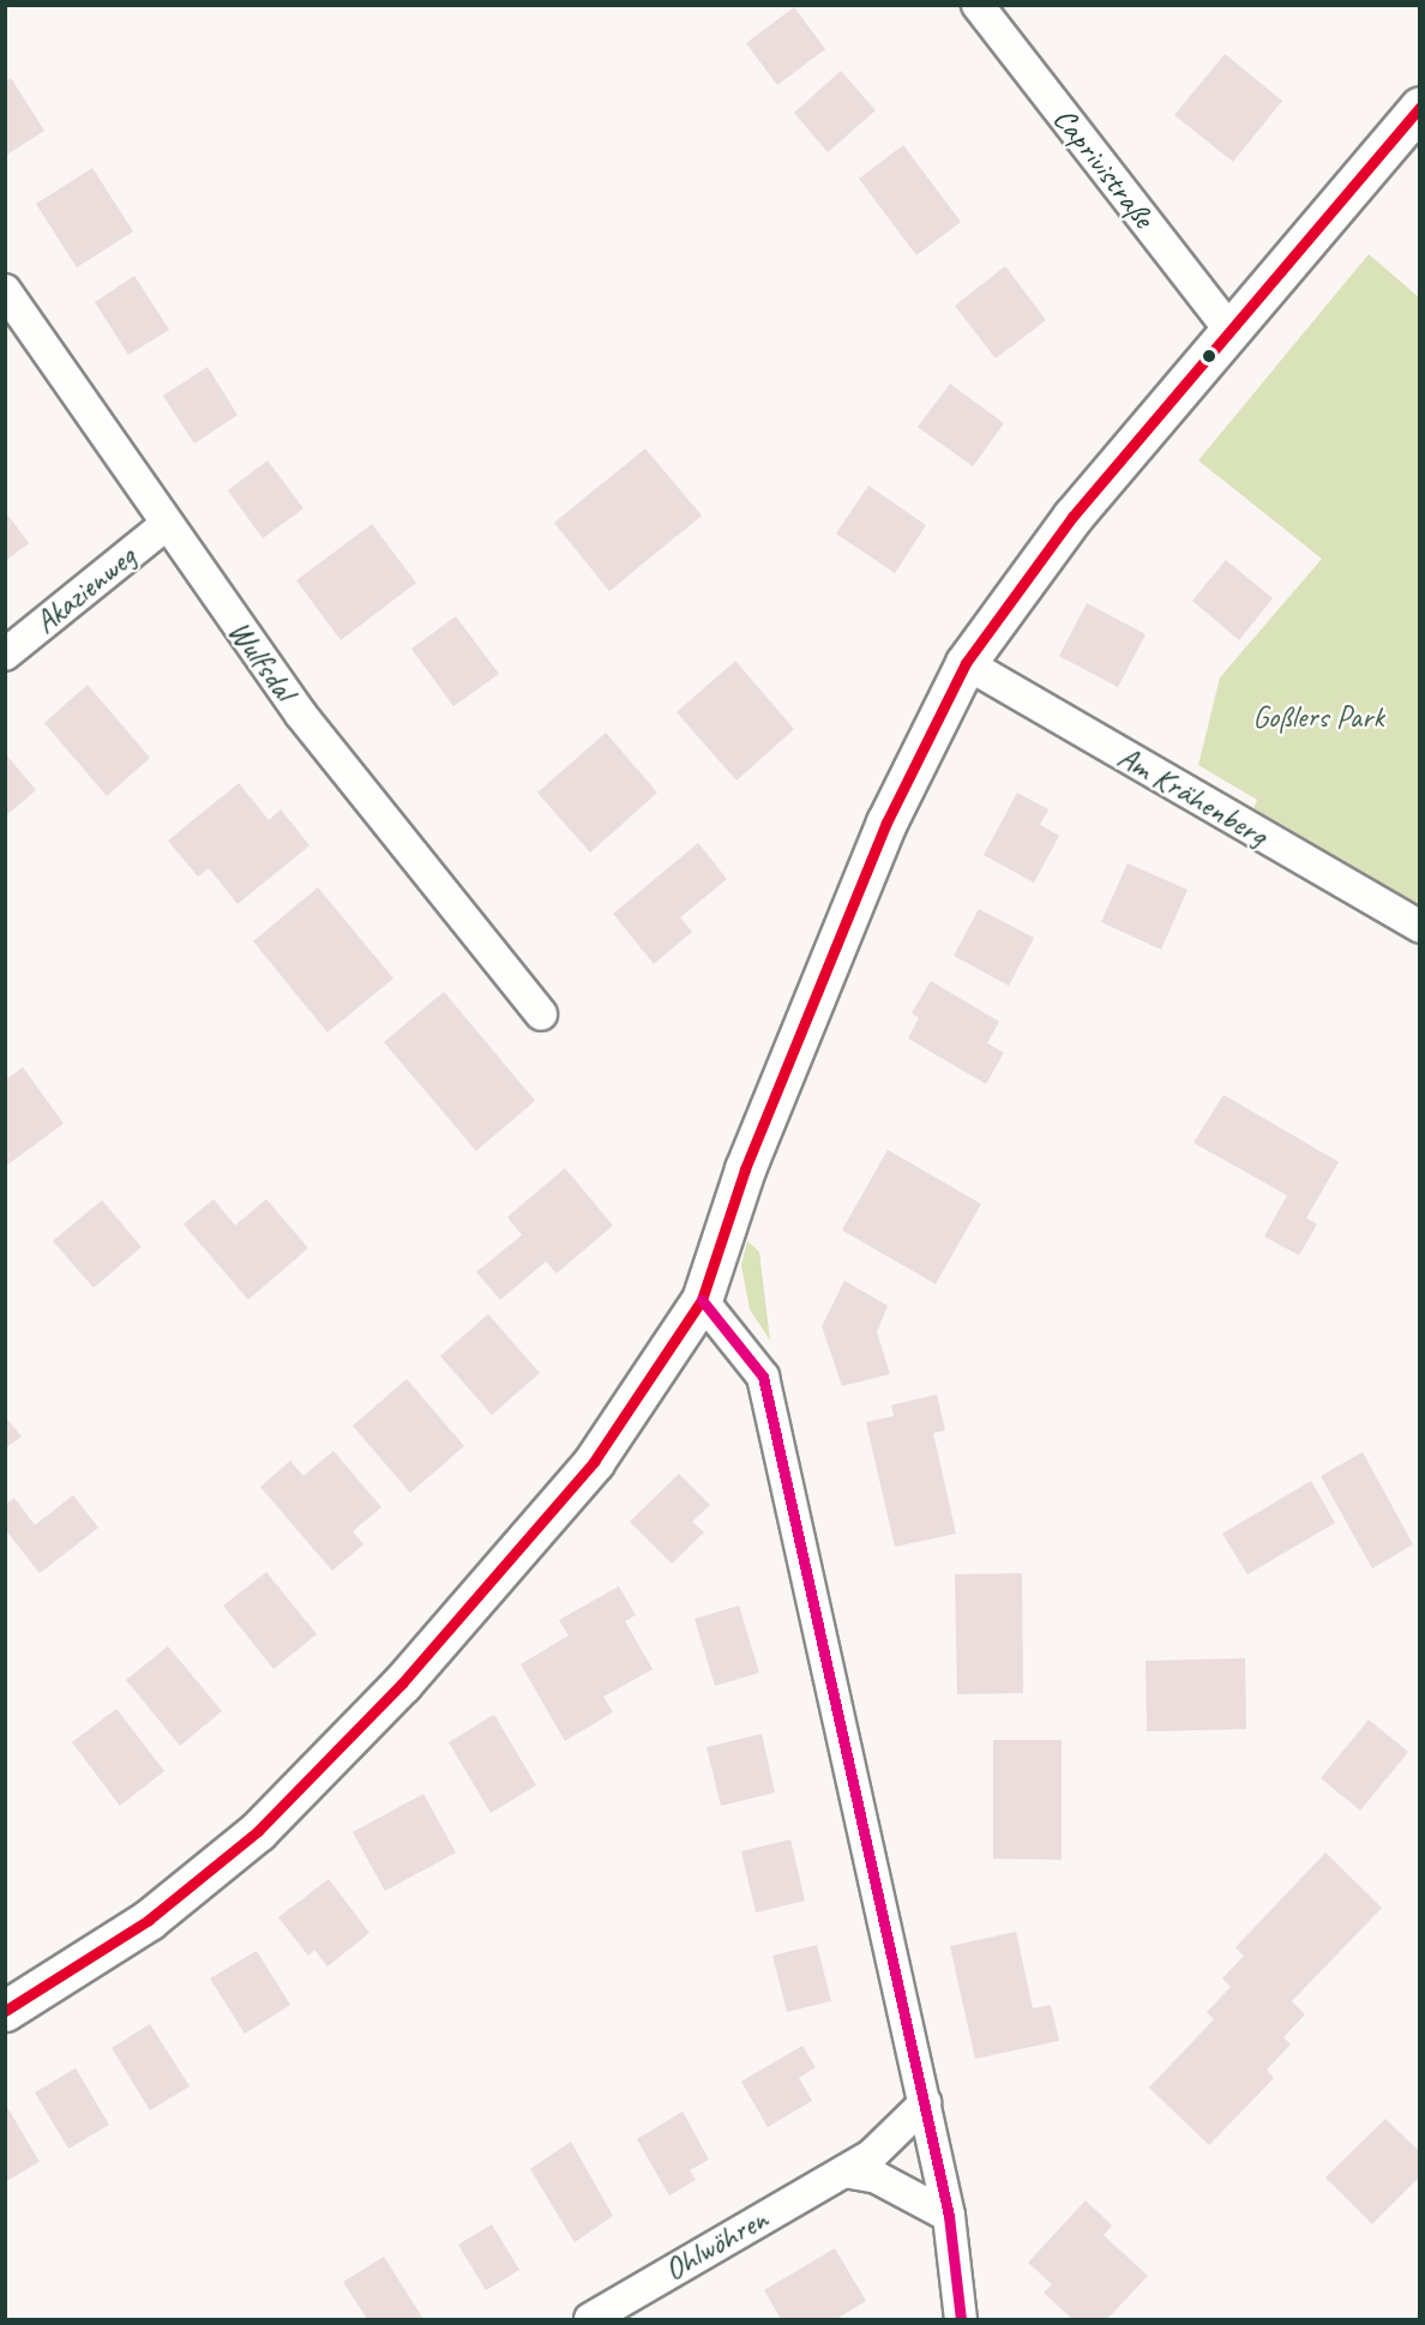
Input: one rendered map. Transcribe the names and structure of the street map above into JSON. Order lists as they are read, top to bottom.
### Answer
{
  "streets": {
    "street": [
      "Caprivistraße",
      "Akazienweg",
      "Wulfsdal",
      "Am Krähenberg",
      "Ohlwöhren"
    ]
  },
  "crossings": [
    ["Akazienweg", "Wulfsdal"]
  ],
  "parks": ["Goßlers Park"]
}
